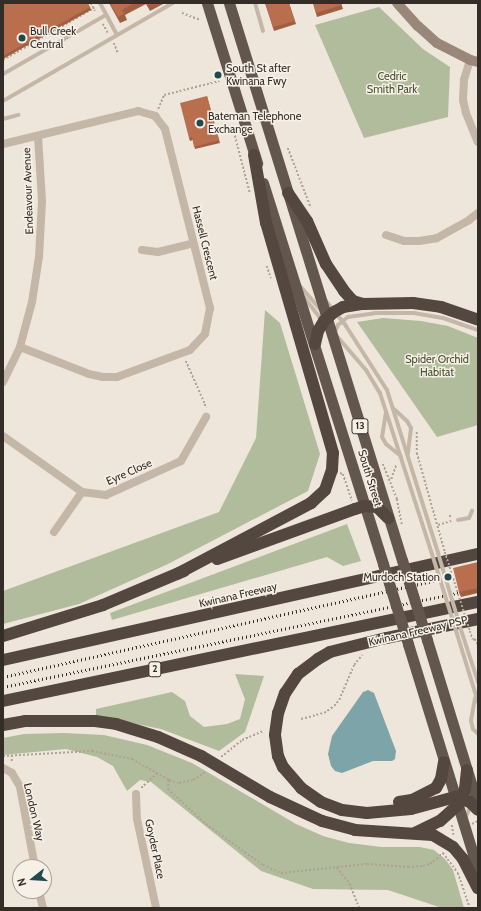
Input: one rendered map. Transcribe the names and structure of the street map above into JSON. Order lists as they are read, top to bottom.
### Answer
{
  "streets": {
    "highway": [
      "13",
      "South Street",
      "Kwinana Freeway",
      "2"
    ],
    "street": [
      "Endeavour Avenue",
      "Hassell Crescent",
      "Eyre Close",
      "London Way",
      "Goyder Place"
    ],
    "path": ["Kwinana Freeway PSP"]
  },
  "crossings": [
    ["Endeavour Avenue", "Hassell Crescent"]
  ],
  "parks": ["Cedric Smith Park", "Spider Orchid Habitat"],
  "places": [
    "Bull Creek Central",
    "South St after Kwinana Fwy",
    "Bateman Telephone Exchange",
    "Murdoch Station"
  ],
  "north": "left"
}
